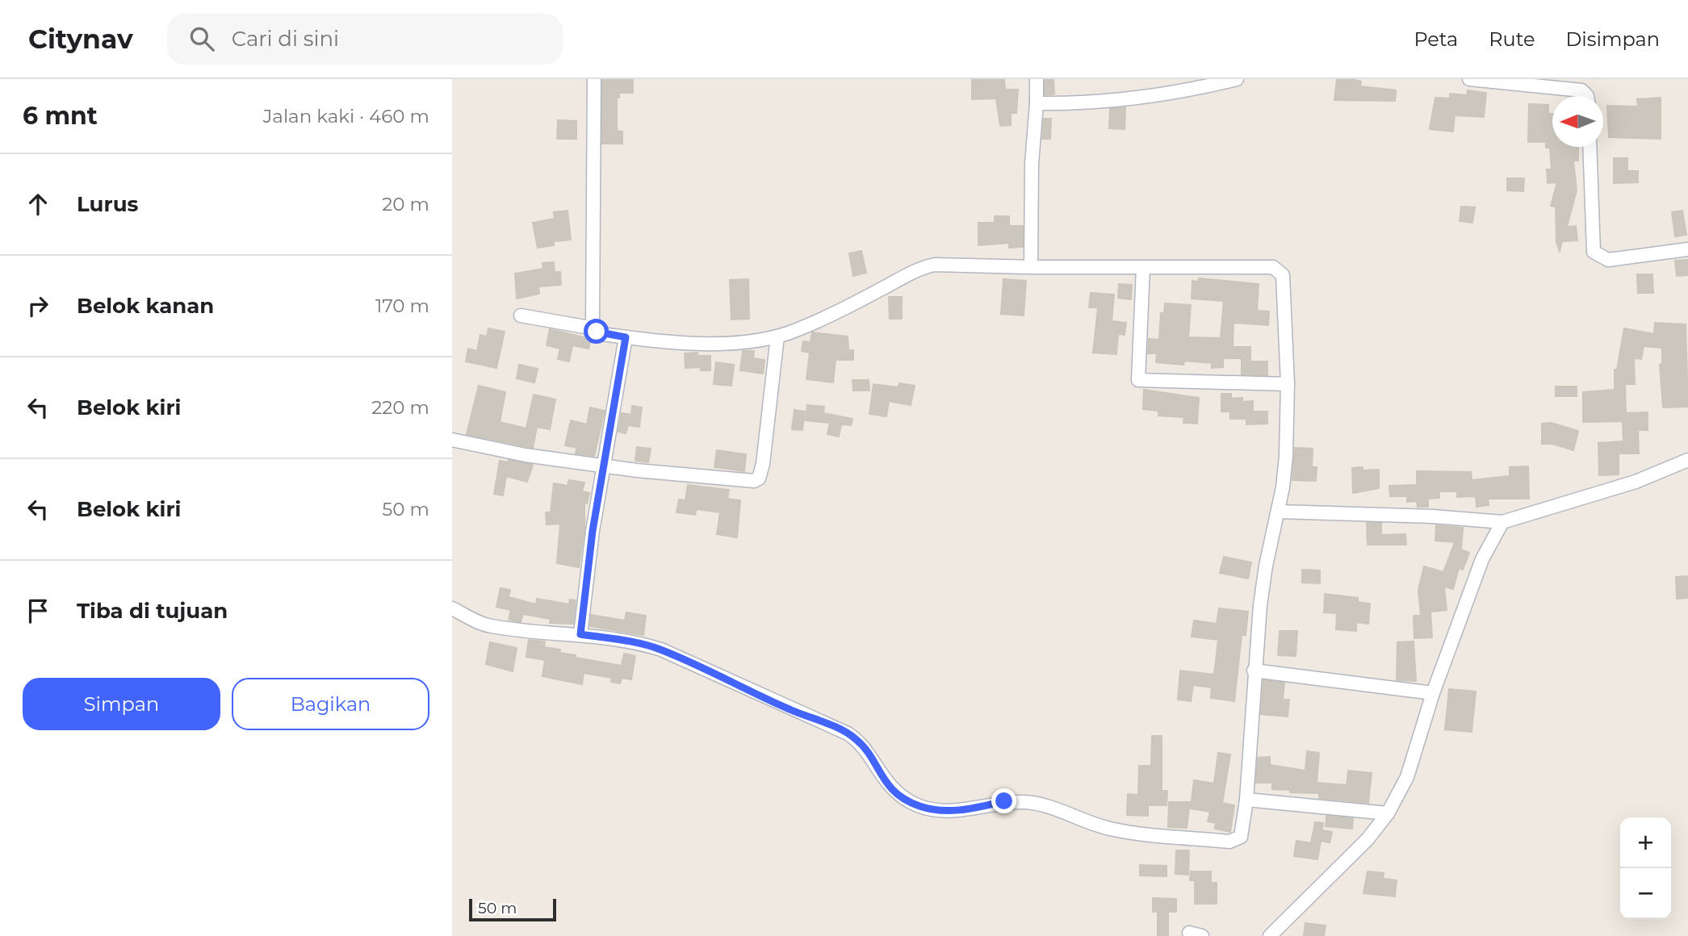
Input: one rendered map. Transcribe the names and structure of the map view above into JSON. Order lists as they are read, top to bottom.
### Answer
{
  "scale_bar": "50 m",
  "north": "left",
  "page": {
    "header": "Citynav",
    "search": "Cari di sini",
    "nav": ["Peta", "Rute", "Disimpan"],
    "heading": ["6 mnt", "Jalan kaki · 460 m"],
    "list": [
      ["Lurus", "20 m"],
      ["Belok kanan", "170 m"],
      ["Belok kiri", "220 m"],
      ["Belok kiri", "50 m"],
      "Tiba di tujuan"
    ],
    "buttons": ["Simpan", "Bagikan"],
    "map_buttons": ["+", "−"],
    "scale": "50 m"
  }
}
